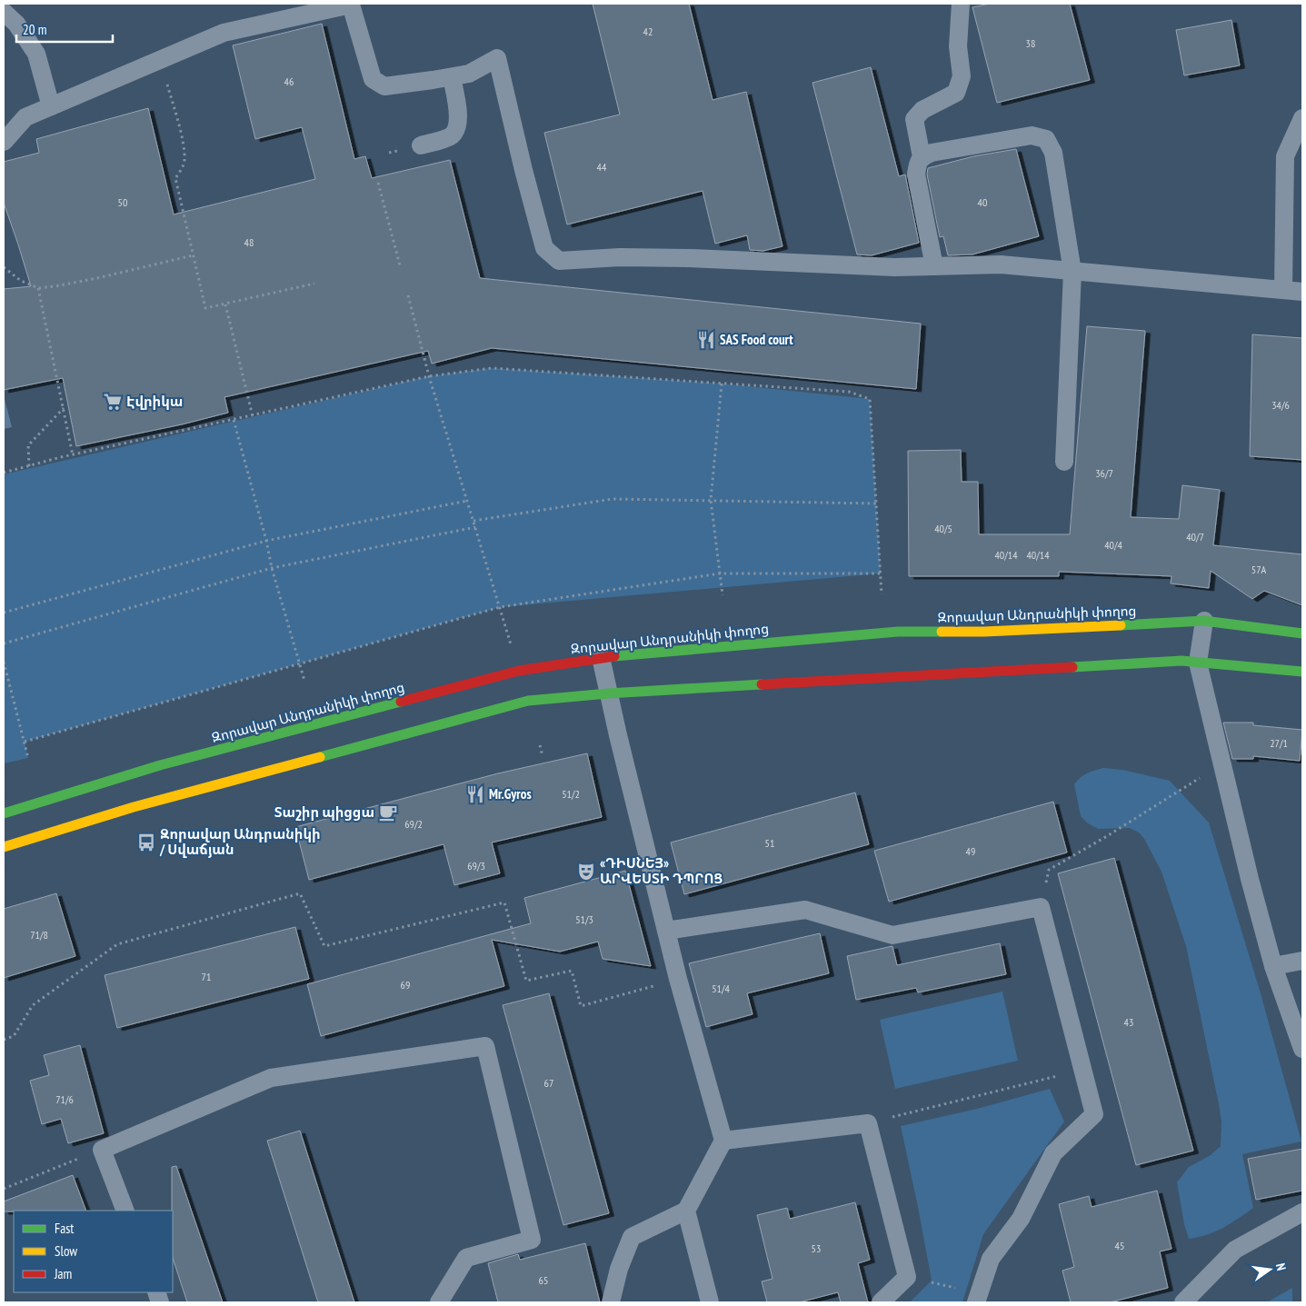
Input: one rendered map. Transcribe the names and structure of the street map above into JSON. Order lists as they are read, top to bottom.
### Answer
{
  "streets": {
    "main road": ["Զորավար Անդրանիկի փողոց"]
  },
  "places": {
    "restaurant": ["SAS Food court", "Mr.Gyros"],
    "supermarket": ["Էվրիկա"],
    "cafe": ["Տաշիր պիցցա"],
    "bus stop": ["Զորավար Անդրանիկի / Սվաճյան"],
    "theatre": ["«ԴԻՍՆԵՅ» ԱՐՎԵՍՏԻ ԴՊՐՈՑ"]
  },
  "house_numbers": [
    "42",
    "38",
    "46",
    "44",
    "50",
    "40",
    "48",
    "34/6",
    "36/7",
    "40/5",
    "40/7",
    "40/4",
    "40/14",
    "40/14",
    "57A",
    "27/1",
    "51/2",
    "69/2",
    "51",
    "49",
    "69/3",
    "51/3",
    "71/8",
    "71",
    "69",
    "51/4",
    "43",
    "67",
    "71/6",
    "45",
    "53",
    "65"
  ],
  "legend": ["Fast", "Slow", "Jam"],
  "scale_bar": "20 m",
  "north": "right"
}
